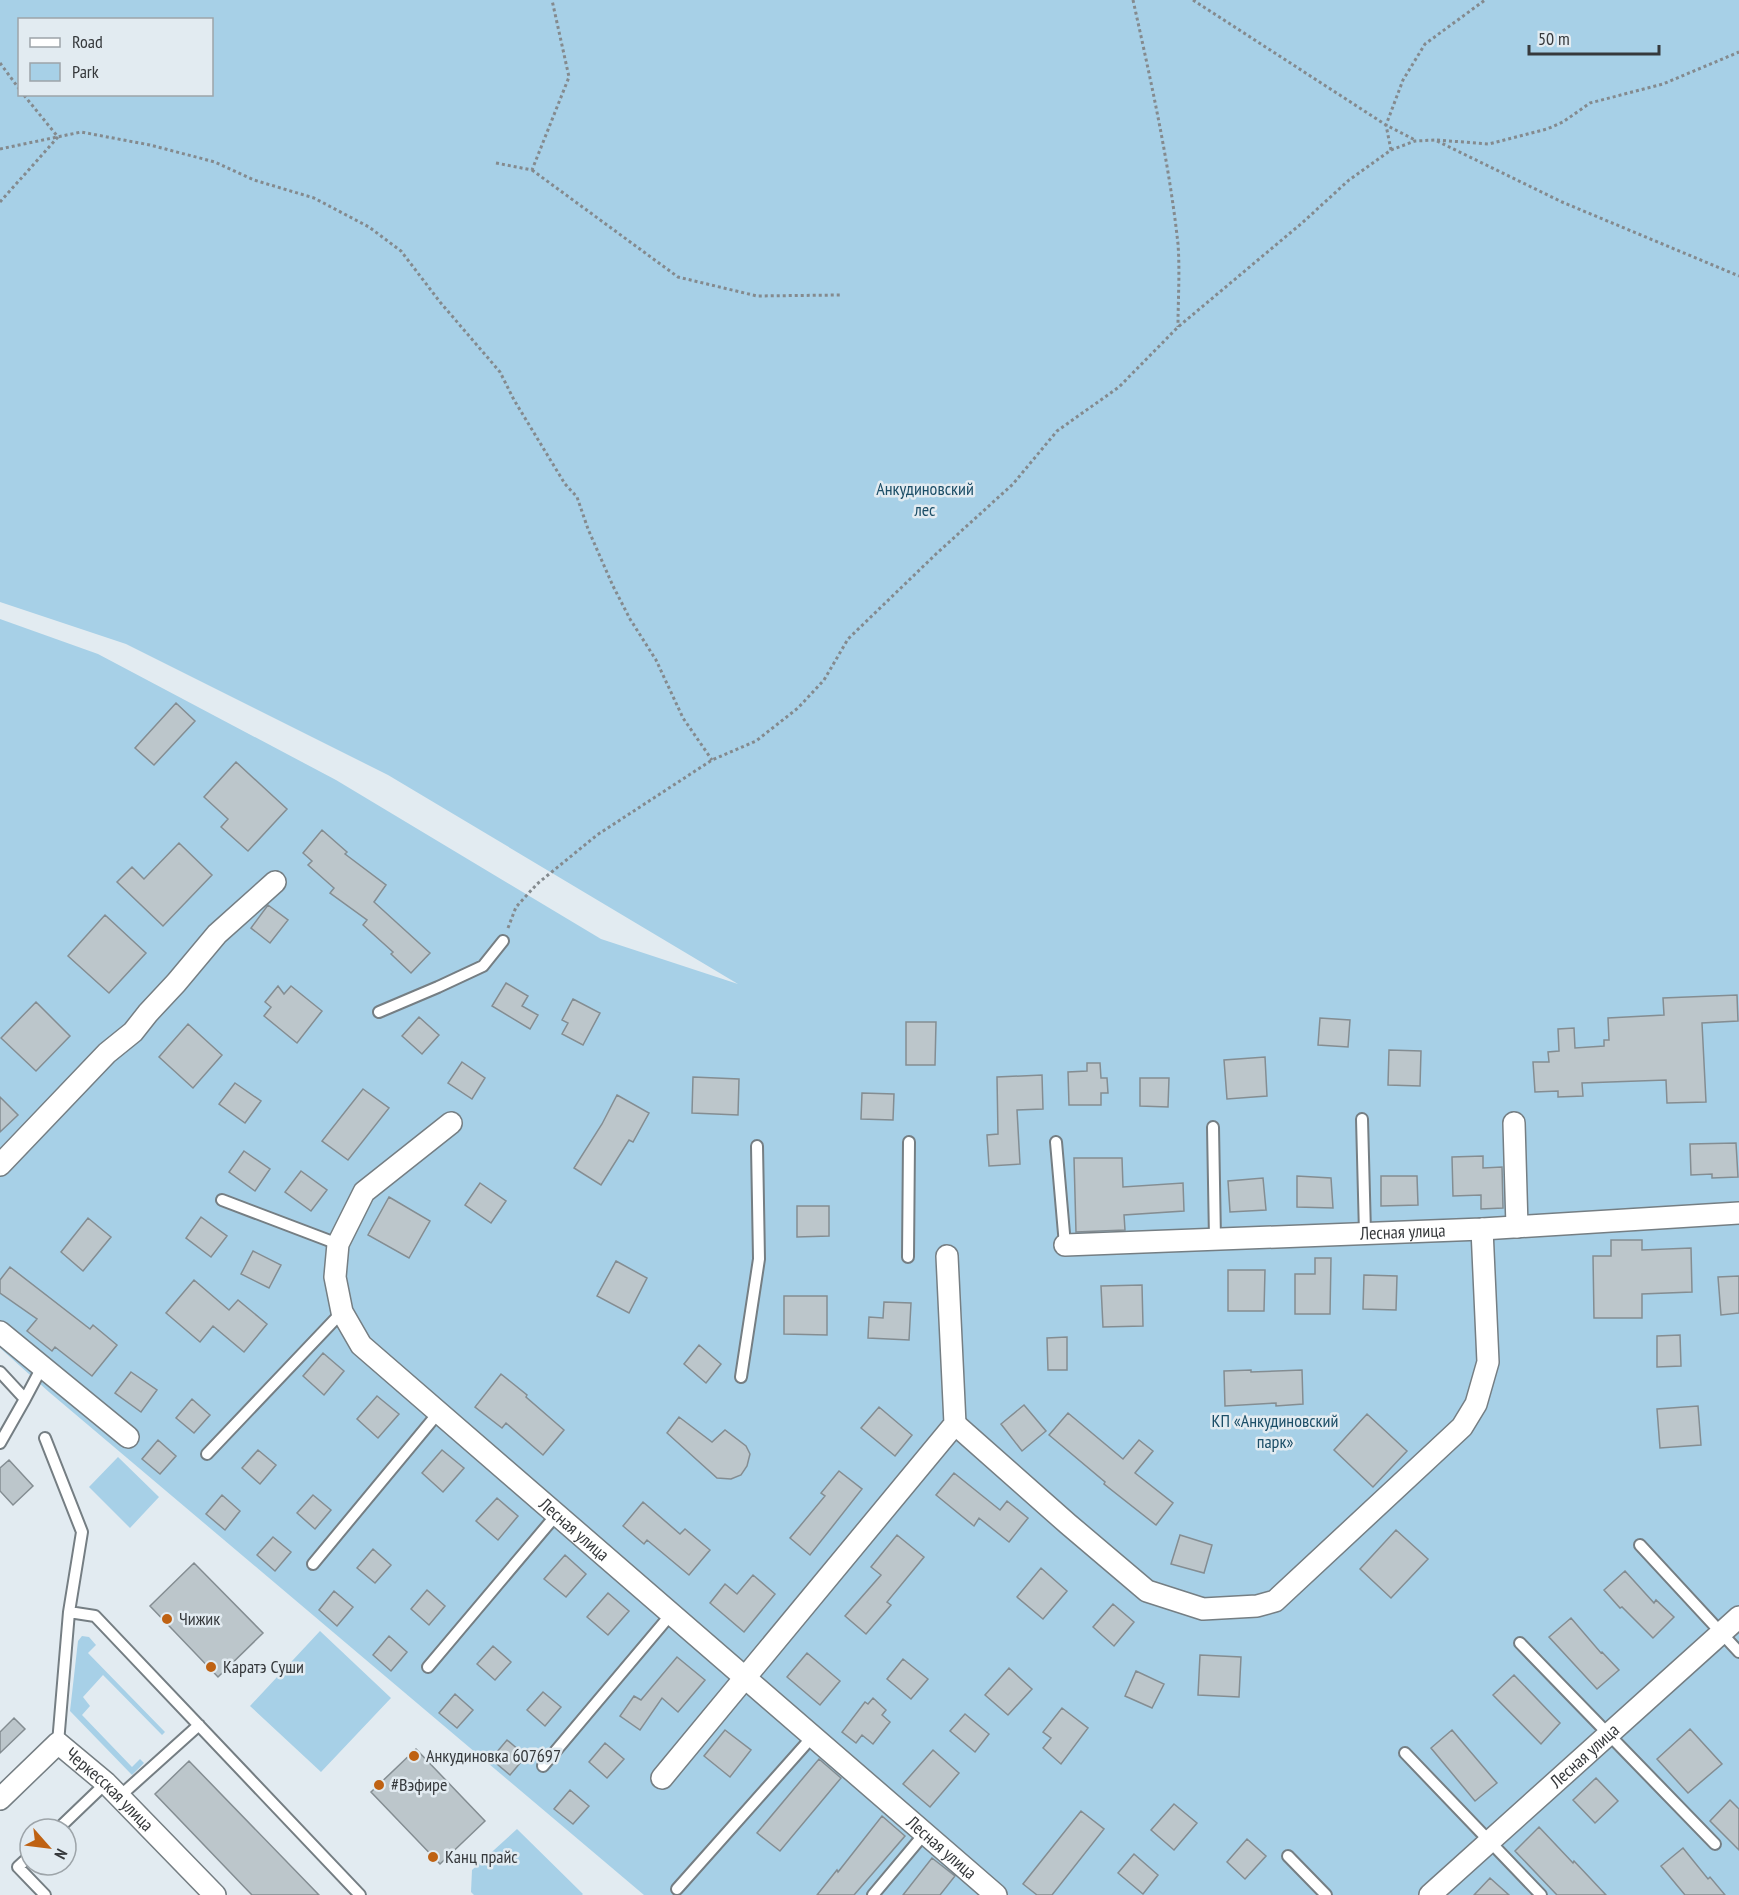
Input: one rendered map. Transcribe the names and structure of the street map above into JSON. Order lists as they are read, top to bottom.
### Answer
{
  "streets": {
    "street": ["Лесная улица", "Черкесская улица"]
  },
  "parks": ["Анкудиновский лес", "КП «Анкудиновский парк»"],
  "places": [
    "Чижик",
    "Каратэ Суши",
    "Анкудиновка 607697",
    "#Вэфире",
    "Канц прайс"
  ],
  "legend": ["Road", "Park"],
  "scale_bar": "50 m",
  "north": "bottom right"
}
